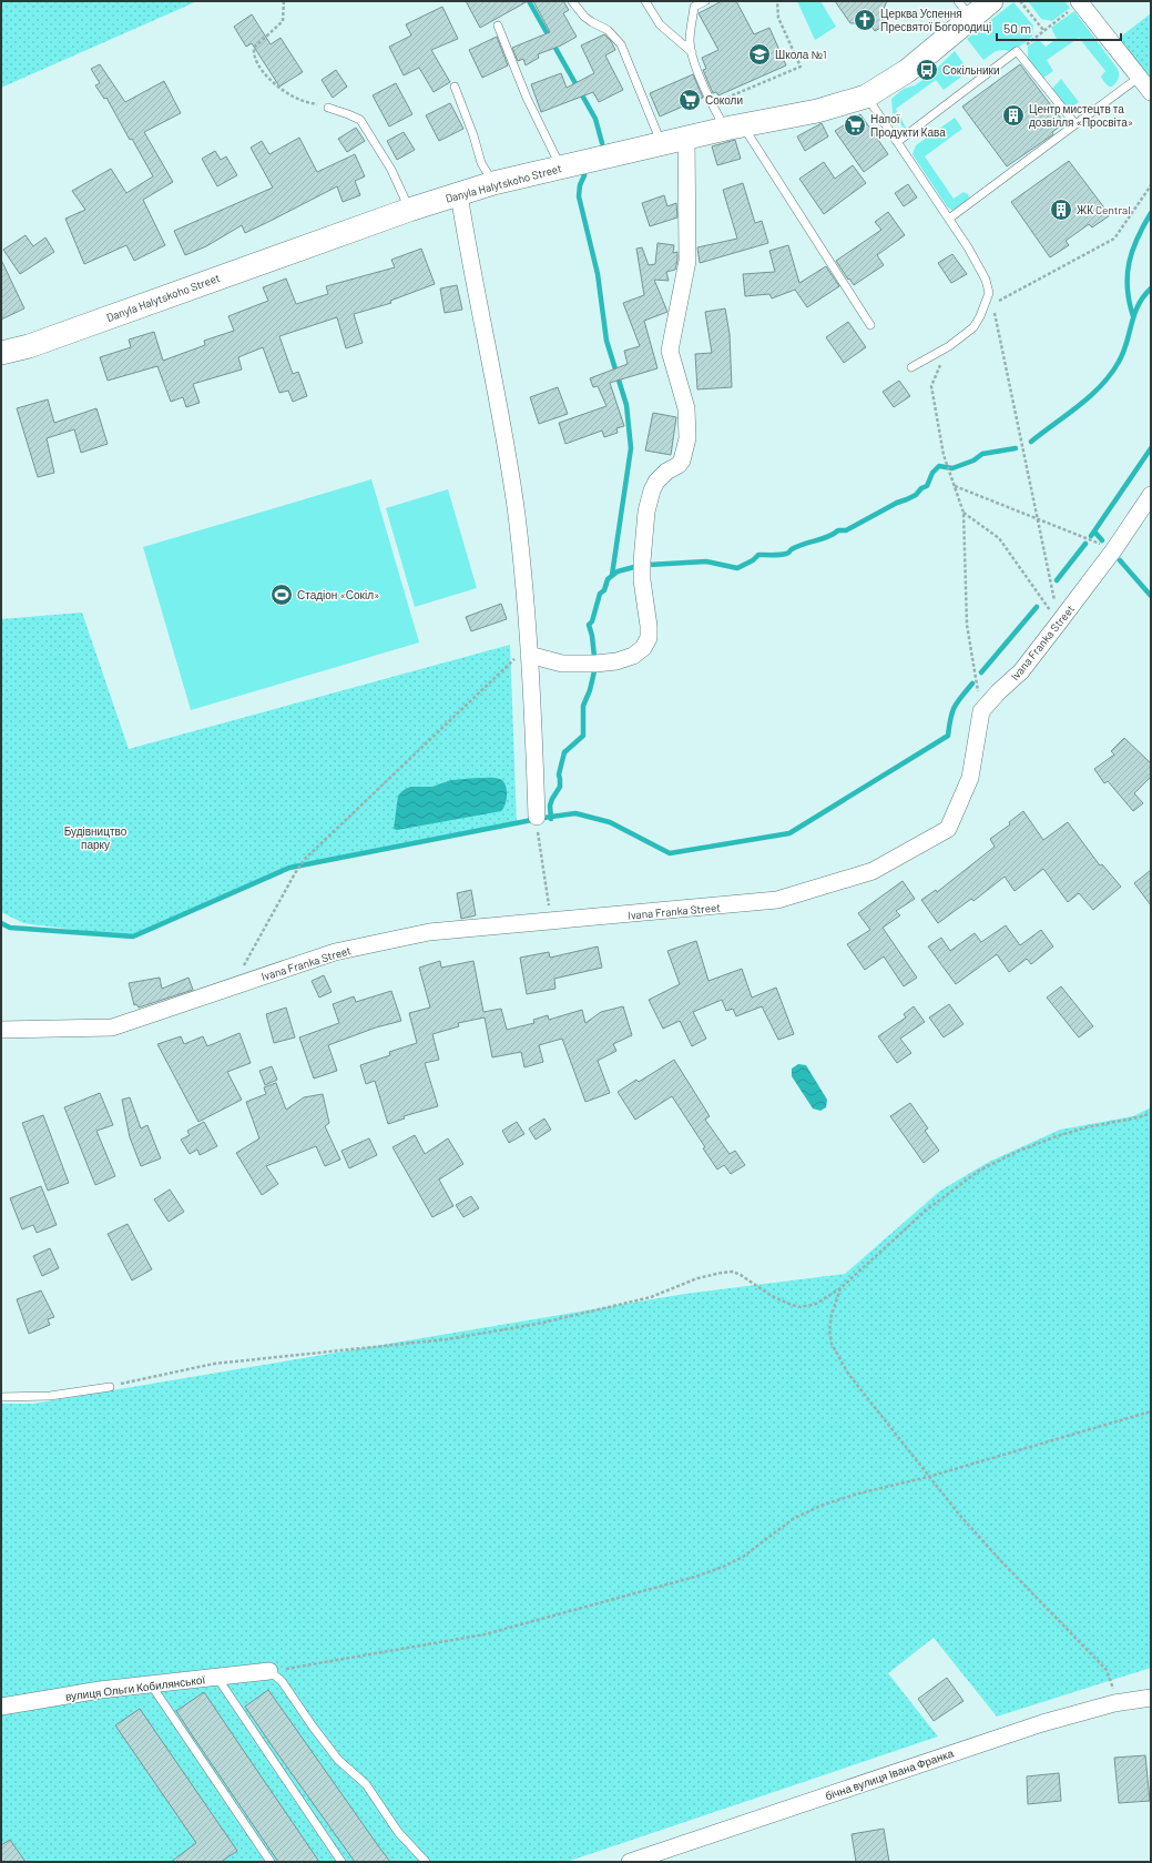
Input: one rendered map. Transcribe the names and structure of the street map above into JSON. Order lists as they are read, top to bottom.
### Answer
{
  "streets": {
    "street": [
      "Danyla Halytskoho Street",
      "Ivana Franka Street",
      "вулиця Ольги Кобилянської",
      "бічна вулиця Івана Франка"
    ]
  },
  "parks": ["Будівництво парку"],
  "places": {
    "church": ["Церква Успення Пресвятої Богородиці"],
    "school or university": ["Школа №1"],
    "bus stop": ["Сокільники"],
    "supermarket": ["Соколи", "Напої Продукти Кава"],
    "building": ["Центр мистецтв та дозвілля «Просвіта»", "ЖК Central"],
    "sports": ["Стадіон «Сокіл»"]
  },
  "scale_bar": "50 m"
}
